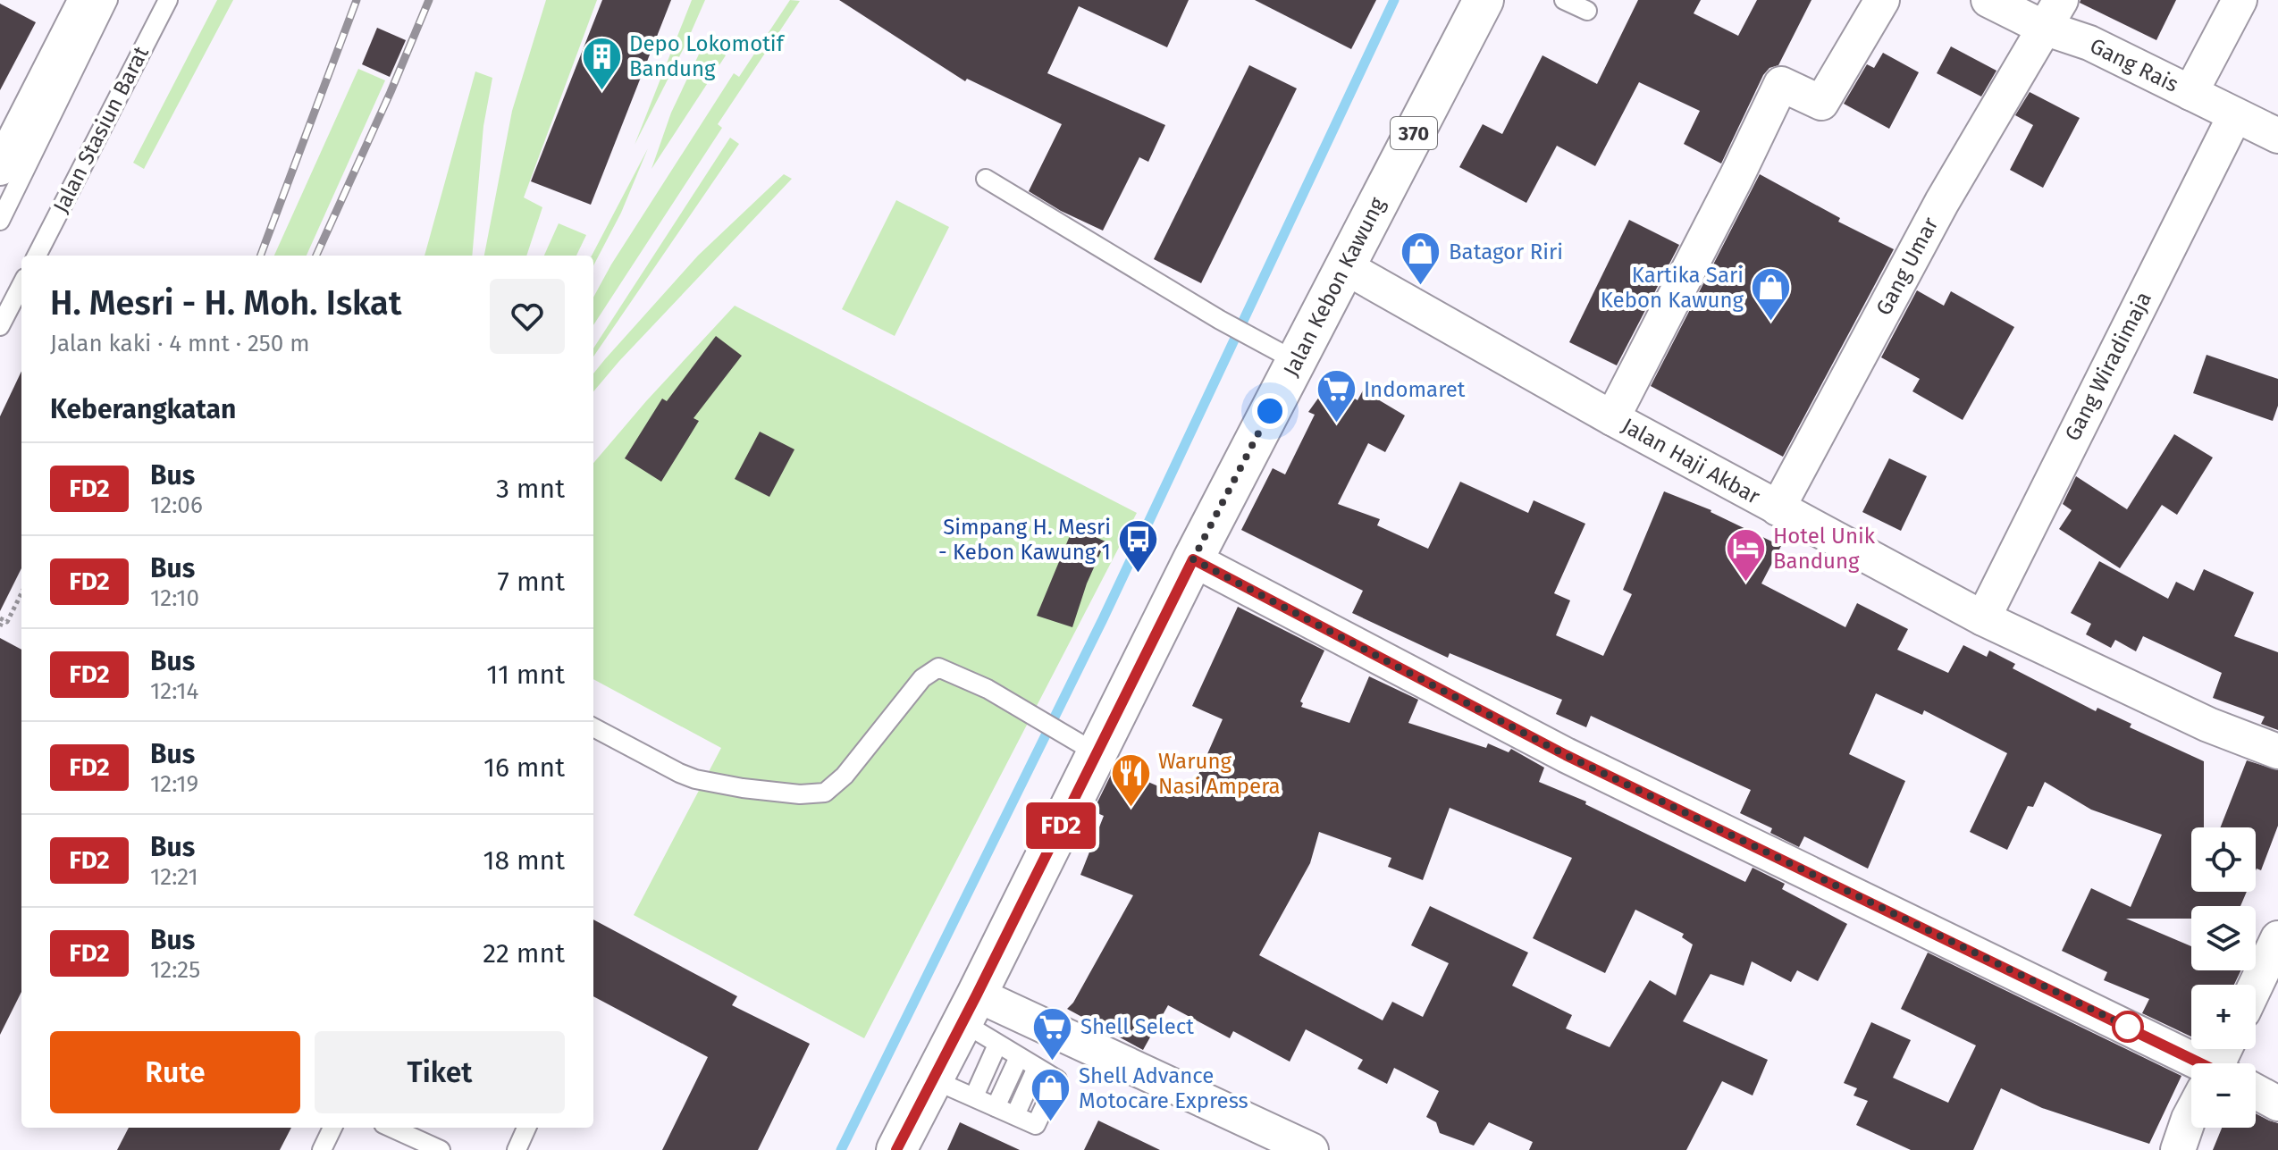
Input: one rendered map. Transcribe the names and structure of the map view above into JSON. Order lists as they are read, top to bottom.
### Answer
{
  "streets": {
    "main road": ["370", "Jalan Kebon Kawung"],
    "street": [
      "Gang Rais",
      "Gang Umar",
      "Gang Wiradimaja",
      "Jalan Haji Akbar"
    ],
    "lane": ["Jalan Stasiun Barat"]
  },
  "crossings": [
    ["Gang Rais", "Gang Umar"],
    ["Gang Rais", "Gang Wiradimaja"],
    ["Gang Umar", "Jalan Haji Akbar"],
    ["Jalan Kebon Kawung", "Jalan Haji Akbar"],
    ["Gang Wiradimaja", "Jalan Haji Akbar"]
  ],
  "places": {
    "building": ["Depo Lokomotif Bandung"],
    "shop": ["Batagor Riri", "Kartika Sari Kebon Kawung", "Shell Advance Motocare Express"],
    "supermarket": ["Indomaret", "Shell Select"],
    "bus stop": ["Simpang H. Mesri - Kebon Kawung 1"],
    "hotel": ["Hotel Unik Bandung"],
    "restaurant": ["Warung Nasi Ampera"]
  },
  "lines": ["bus line FD2"],
  "page": {
    "on_map": "FD2",
    "heading": [
      ["H. Mesri - H. Moh. Iskat", "Jalan kaki · 4 mnt · 250 m"],
      "Keberangkatan"
    ],
    "list": [
      {
        "mark": "FD2",
        "name": "Bus",
        "note": "12:06",
        "value": "3 mnt"
      },
      {
        "mark": "FD2",
        "name": "Bus",
        "note": "12:10",
        "value": "7 mnt"
      },
      {
        "mark": "FD2",
        "name": "Bus",
        "note": "12:14",
        "value": "11 mnt"
      },
      {
        "mark": "FD2",
        "name": "Bus",
        "note": "12:19",
        "value": "16 mnt"
      },
      {
        "mark": "FD2",
        "name": "Bus",
        "note": "12:21",
        "value": "18 mnt"
      },
      {
        "mark": "FD2",
        "name": "Bus",
        "note": "12:25",
        "value": "22 mnt"
      }
    ],
    "map_buttons": ["+", "−"],
    "buttons": ["Rute", "Tiket"]
  }
}
